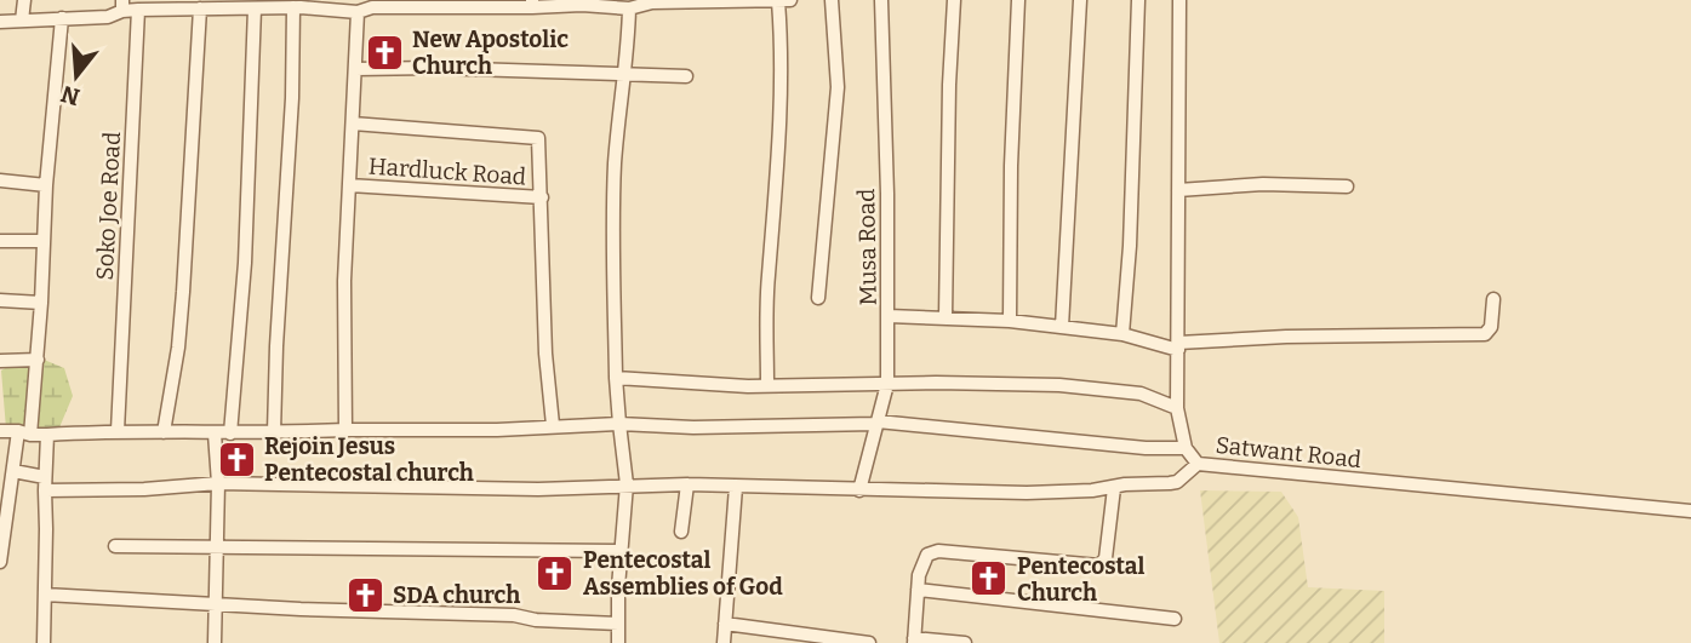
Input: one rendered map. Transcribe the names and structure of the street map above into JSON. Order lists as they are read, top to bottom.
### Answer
{
  "streets": {
    "street": [
      "Hardluck Road",
      "Soko Joe Road",
      "Musa Road",
      "Satwant Road"
    ]
  },
  "places": {
    "church": [
      "New Apostolic Church",
      "Rejoin Jesus Pentecostal church",
      "Pentecostal Assemblies of God",
      "Pentecostal Church",
      "SDA church"
    ]
  },
  "north": "bottom"
}
